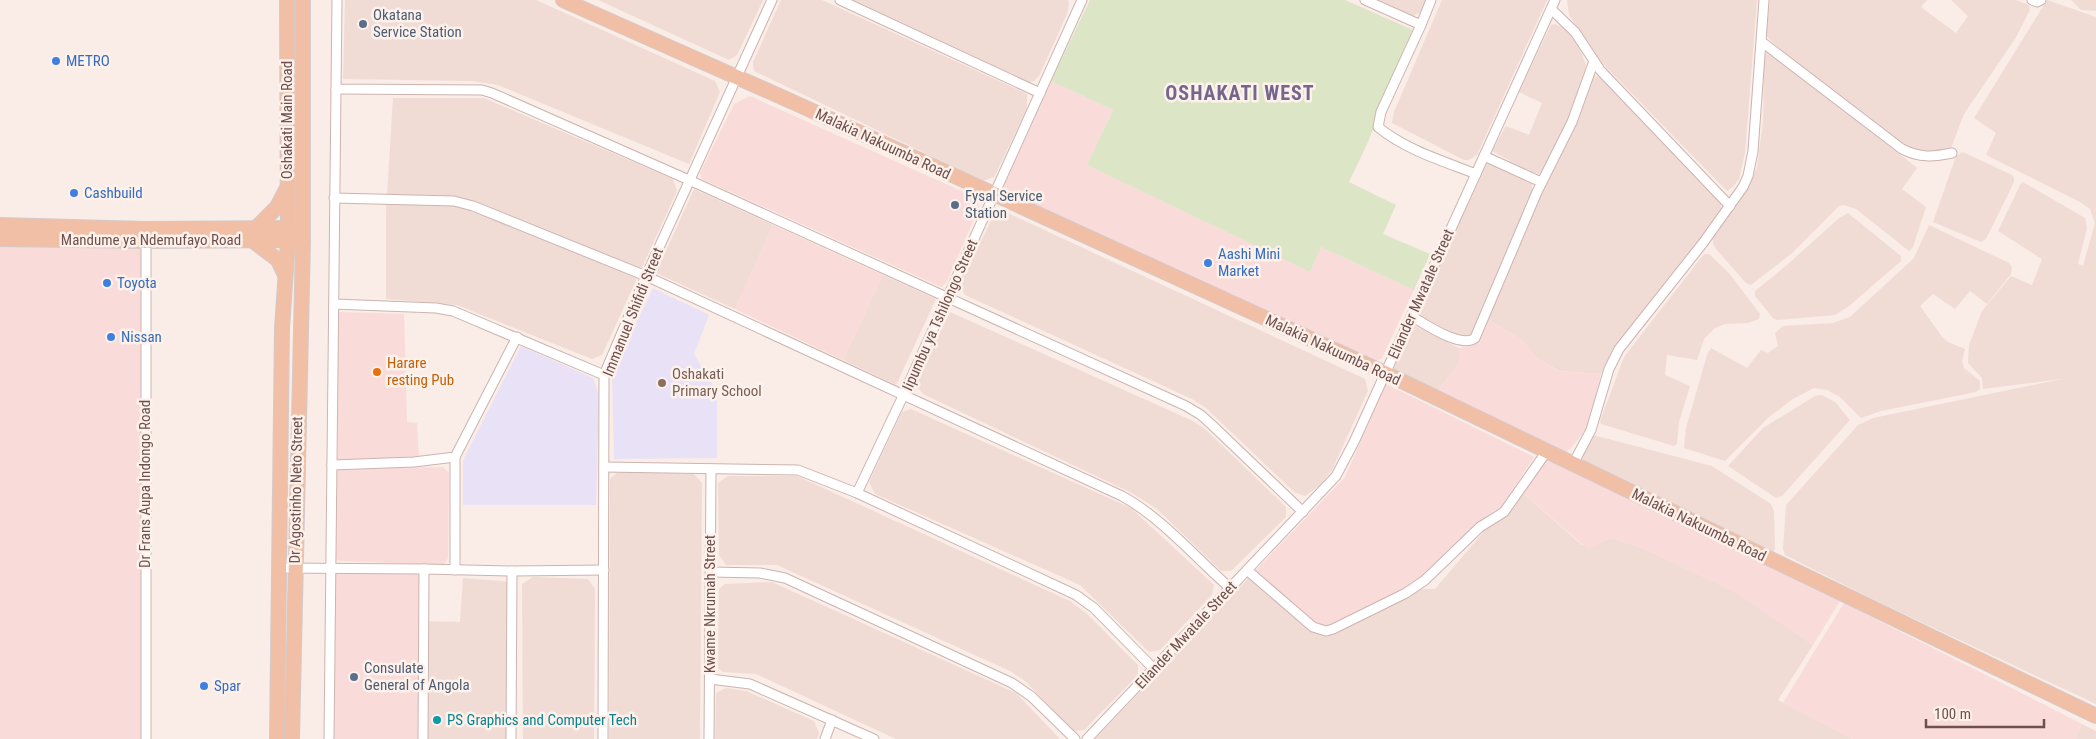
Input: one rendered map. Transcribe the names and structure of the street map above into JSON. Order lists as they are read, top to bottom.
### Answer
{
  "streets": {
    "main road": [
      "Oshakati Main Road",
      "Malakia Nakuumba Road",
      "Mandume ya Ndemufayo Road",
      "Dr Agostinho Neto Street"
    ],
    "street": [
      "Eliander Mwatale Street",
      "Immanuel Shifidi Street",
      "Iipumbu ya Tshilongo Street",
      "Dr Frans Aupa Indongo Road",
      "Kwame Nkrumah Street"
    ]
  },
  "crossings": [
    ["Oshakati Main Road", "Mandume ya Ndemufayo Road"],
    ["Oshakati Main Road", "Dr Agostinho Neto Street"],
    ["Malakia Nakuumba Road", "Eliander Mwatale Street"],
    ["Malakia Nakuumba Road", "Immanuel Shifidi Street"],
    ["Malakia Nakuumba Road", "Iipumbu ya Tshilongo Street"],
    ["Mandume ya Ndemufayo Road", "Dr Frans Aupa Indongo Road"],
    ["Mandume ya Ndemufayo Road", "Dr Agostinho Neto Street"]
  ],
  "districts": ["OSHAKATI WEST"],
  "places": [
    "Okatana Service Station",
    "METRO",
    "Cashbuild",
    "Fysal Service Station",
    "Aashi Mini Market",
    "Toyota",
    "Nissan",
    "Harare resting Pub",
    "Oshakati Primary School",
    "Consulate General of Angola",
    "Spar",
    "PS Graphics and Computer Tech"
  ],
  "scale_bar": "100 m"
}
